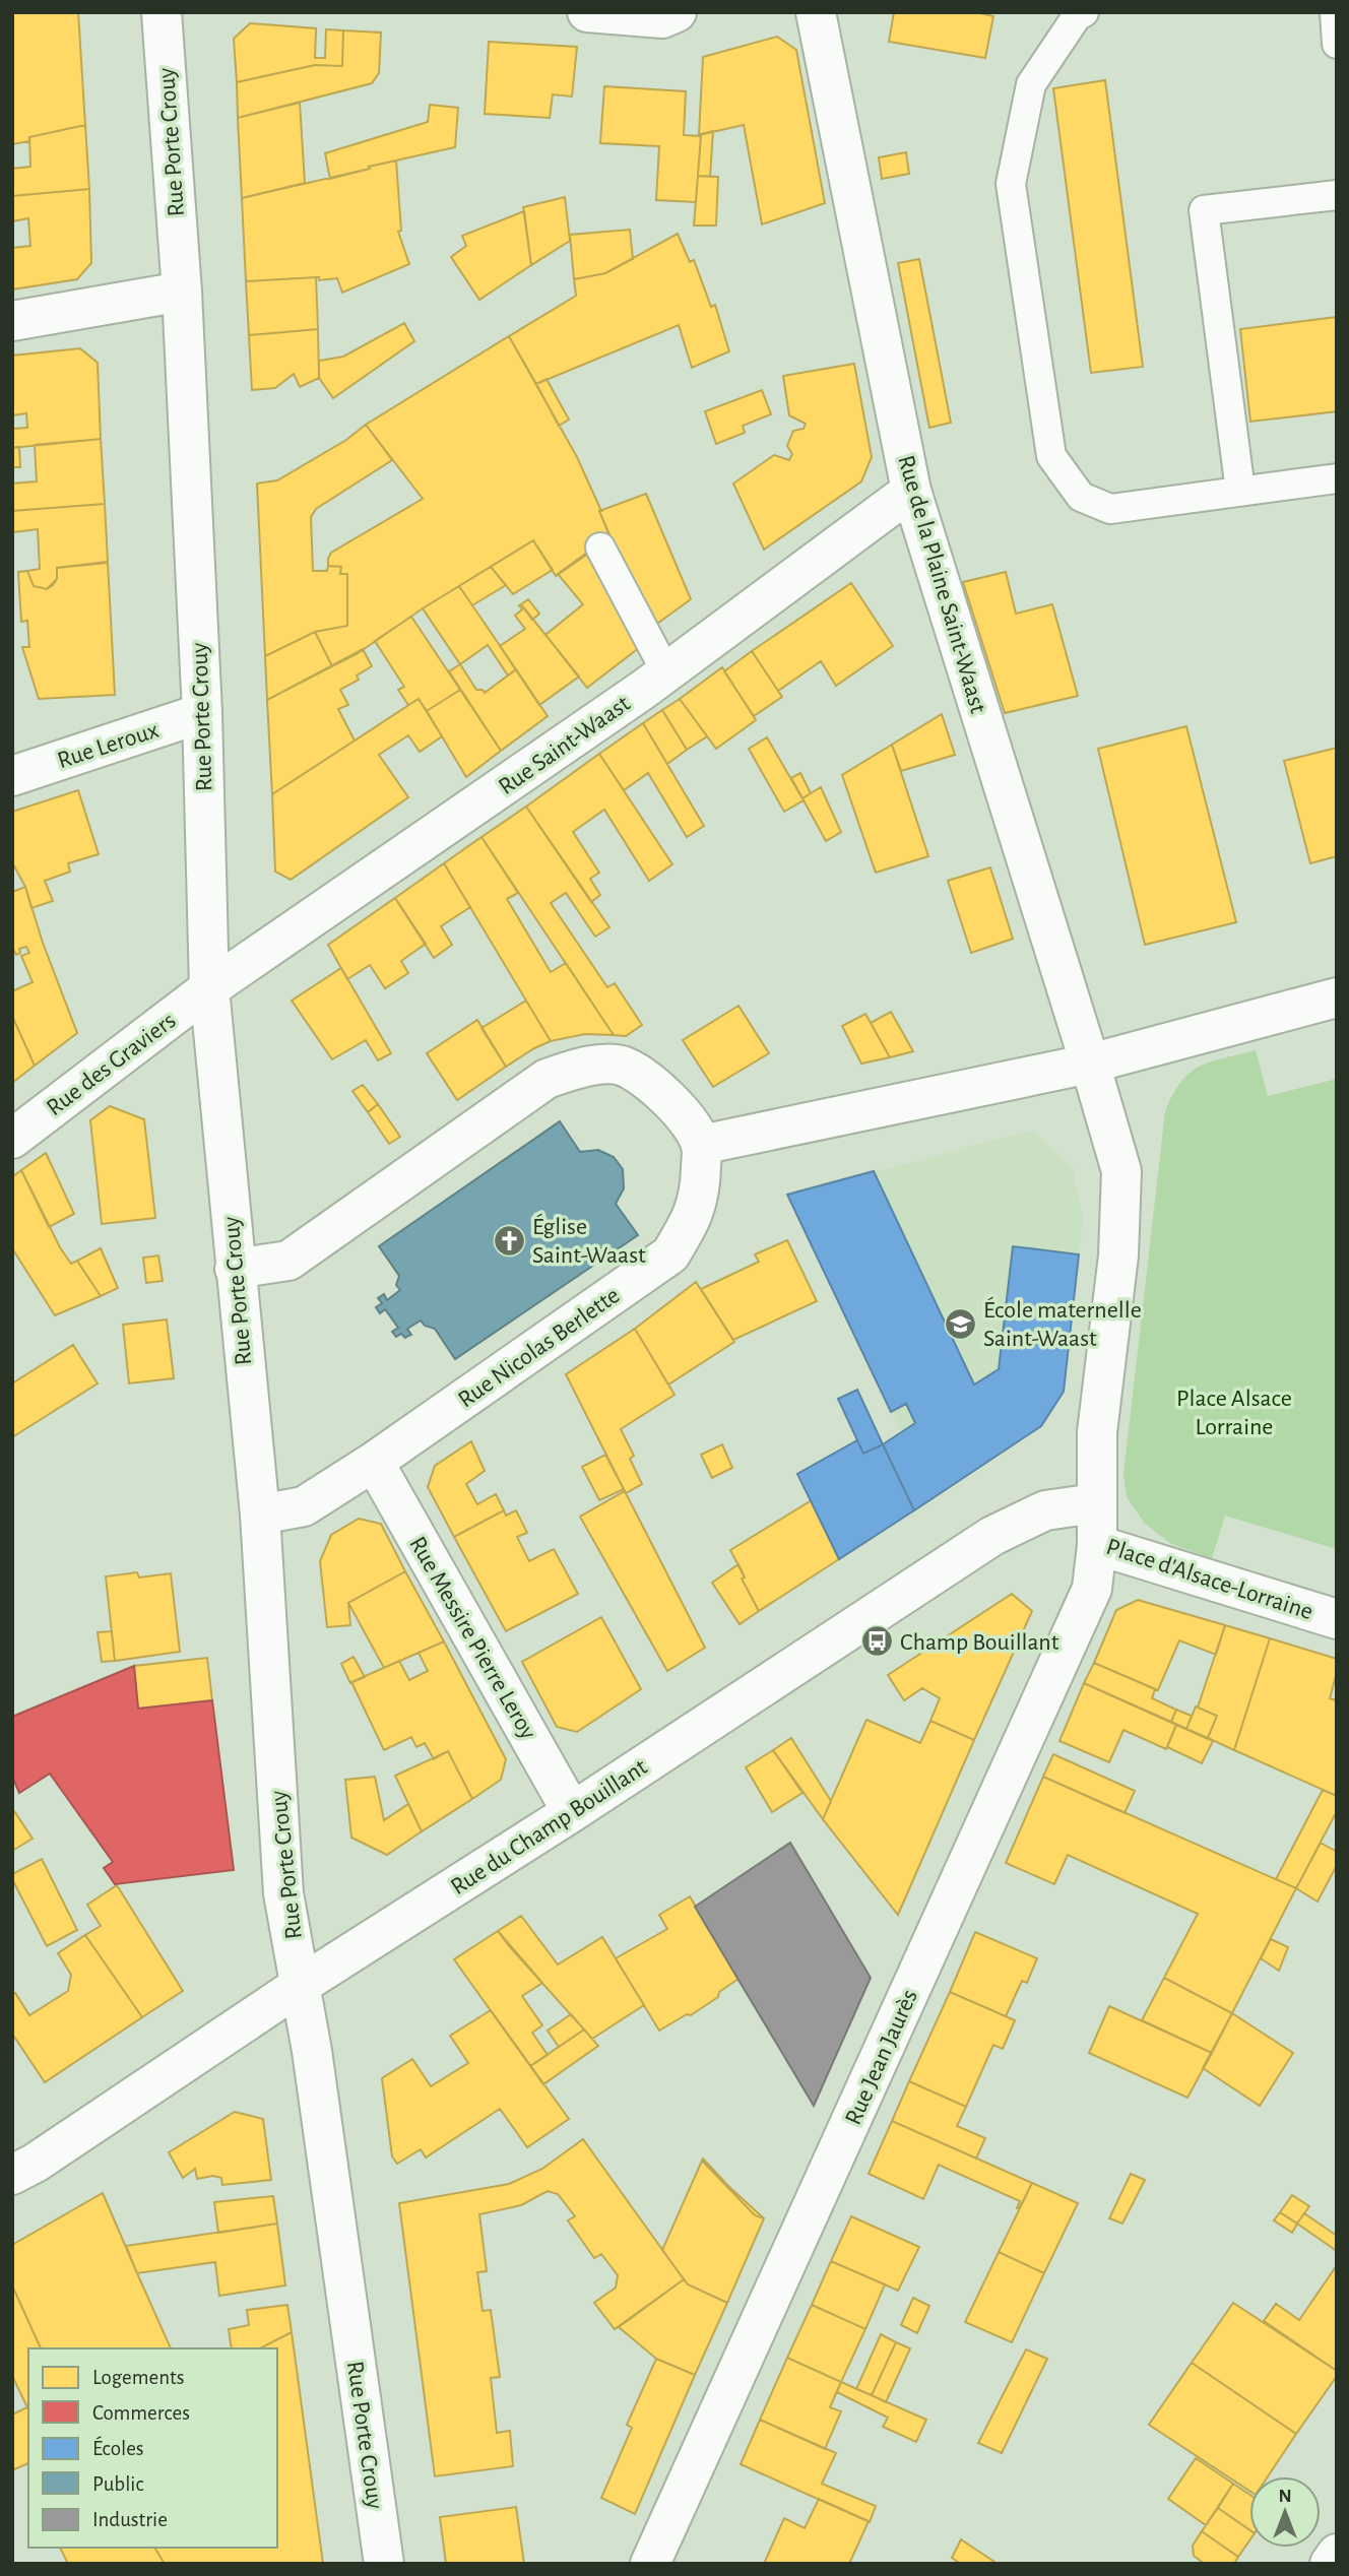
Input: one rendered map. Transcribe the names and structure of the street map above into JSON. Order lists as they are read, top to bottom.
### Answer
{
  "streets": {
    "street": [
      "Rue Porte Crouy",
      "Rue de la Plaine Saint-Waast",
      "Rue Leroux",
      "Rue Saint-Waast",
      "Rue des Graviers",
      "Rue Nicolas Berlette",
      "Place d'Alsace-Lorraine",
      "Rue Messire Pierre Leroy",
      "Rue du Champ Bouillant",
      "Rue Jean Jaurès"
    ]
  },
  "crossings": [
    ["Rue Porte Crouy", "Rue Leroux"],
    ["Rue Porte Crouy", "Rue Saint-Waast"],
    ["Rue Porte Crouy", "Rue des Graviers"],
    ["Rue Porte Crouy", "Rue Nicolas Berlette"],
    ["Rue Porte Crouy", "Rue du Champ Bouillant"],
    ["Rue de la Plaine Saint-Waast", "Rue Saint-Waast"],
    ["Rue de la Plaine Saint-Waast", "Place d'Alsace-Lorraine"],
    ["Rue Saint-Waast", "Rue des Graviers"],
    ["Rue Nicolas Berlette", "Rue Messire Pierre Leroy"],
    ["Place d'Alsace-Lorraine", "Rue du Champ Bouillant"],
    ["Place d'Alsace-Lorraine", "Rue Jean Jaurès"],
    ["Rue Messire Pierre Leroy", "Rue du Champ Bouillant"]
  ],
  "parks": ["Place Alsace Lorraine"],
  "places": {
    "church": ["Église Saint-Waast"],
    "school or university": ["École maternelle Saint-Waast"],
    "bus stop": ["Champ Bouillant"]
  },
  "legend": [
    "Logements",
    "Commerces",
    "Écoles",
    "Public",
    "Industrie"
  ],
  "north": "top"
}
